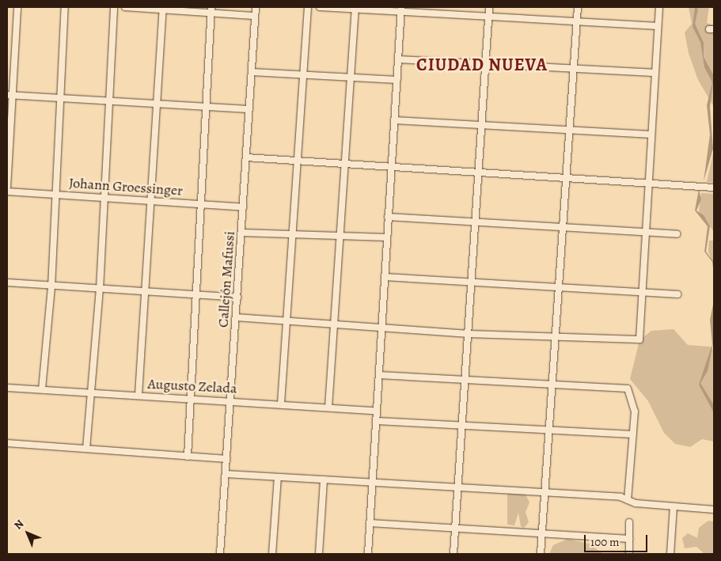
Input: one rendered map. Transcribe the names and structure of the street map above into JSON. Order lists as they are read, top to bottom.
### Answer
{
  "streets": {
    "street": ["Johann Groessinger", "Callejón Mafussi", "Augusto Zelada"]
  },
  "crossings": [
    ["Johann Groessinger", "Callejón Mafussi"],
    ["Callejón Mafussi", "Augusto Zelada"]
  ],
  "districts": ["CIUDAD NUEVA"],
  "scale_bar": "100 m",
  "north": "top left"
}
